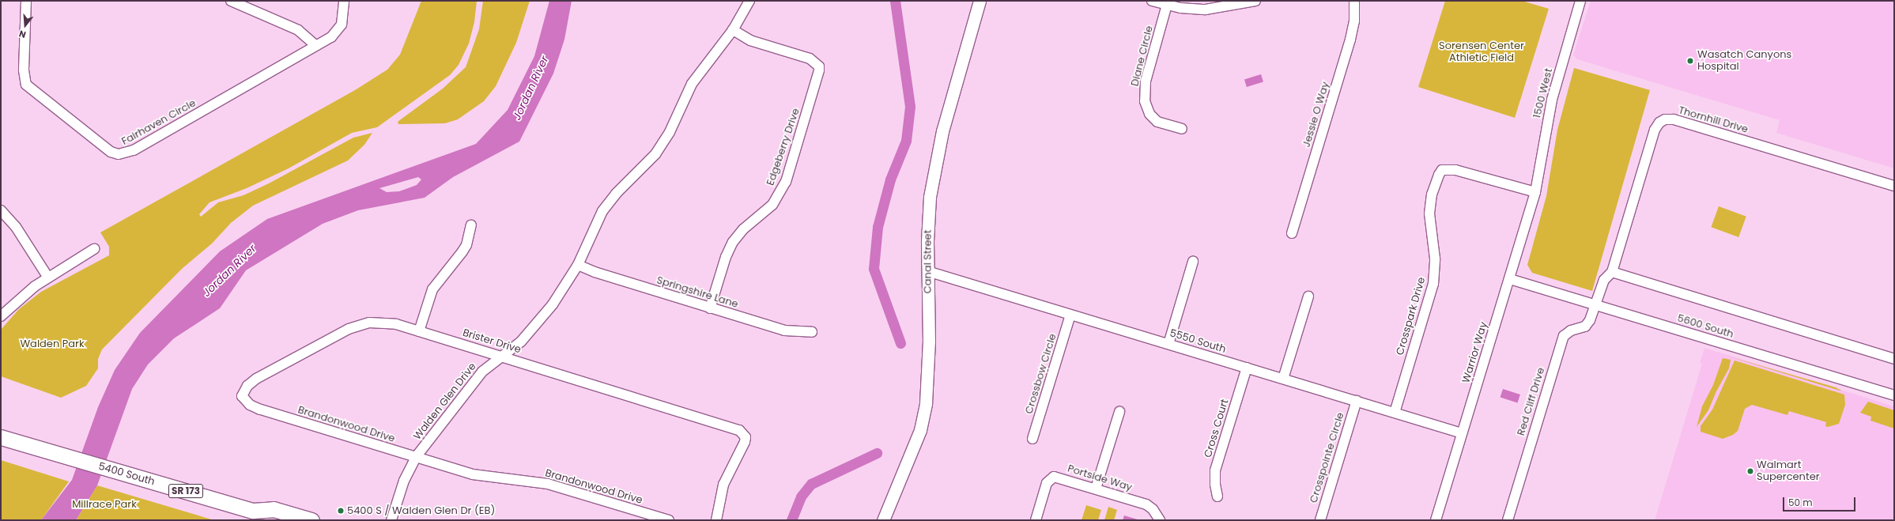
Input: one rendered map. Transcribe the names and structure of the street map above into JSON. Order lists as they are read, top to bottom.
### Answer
{
  "streets": {
    "main road": ["5400 South", "SR 173"],
    "street": [
      "Diane Circle",
      "1500 West",
      "Jessie O Way",
      "Thornhill Drive",
      "Fairhaven Circle",
      "Edgeberry Drive",
      "Canal Street",
      "Springshire Lane",
      "Crosspark Drive",
      "5600 South",
      "Brister Drive",
      "5550 South",
      "Warrior Way",
      "Crossbow Circle",
      "Walden Glen Drive",
      "Red Cliff Drive",
      "Brandonwood Drive",
      "Cross Court",
      "Crosspointe Circle",
      "Portside Way"
    ]
  },
  "crossings": [
    ["1500 West", "Crosspark Drive"],
    ["1500 West", "Warrior Way"],
    ["Thornhill Drive", "5600 South"],
    ["Thornhill Drive", "Red Cliff Drive"],
    ["Edgeberry Drive", "Springshire Lane"],
    ["Edgeberry Drive", "Walden Glen Drive"],
    ["Canal Street", "5550 South"],
    ["Springshire Lane", "Walden Glen Drive"],
    ["Crosspark Drive", "5550 South"],
    ["Crosspark Drive", "Warrior Way"],
    ["5600 South", "Warrior Way"],
    ["5600 South", "Red Cliff Drive"],
    ["Brister Drive", "Walden Glen Drive"],
    ["Brister Drive", "Brandonwood Drive"],
    ["5550 South", "Warrior Way"],
    ["5550 South", "Crossbow Circle"],
    ["5550 South", "Cross Court"],
    ["5550 South", "Crosspointe Circle"],
    ["Walden Glen Drive", "Brandonwood Drive"]
  ],
  "water": ["Jordan River"],
  "parks": ["Sorensen Center Athletic Field", "Walden Park", "Millrace Park"],
  "places": ["Wasatch Canyons Hospital", "Walmart Supercenter", "5400 S / Walden Glen Dr (EB)"],
  "scale_bar": "50 m",
  "north": "bottom"
}
